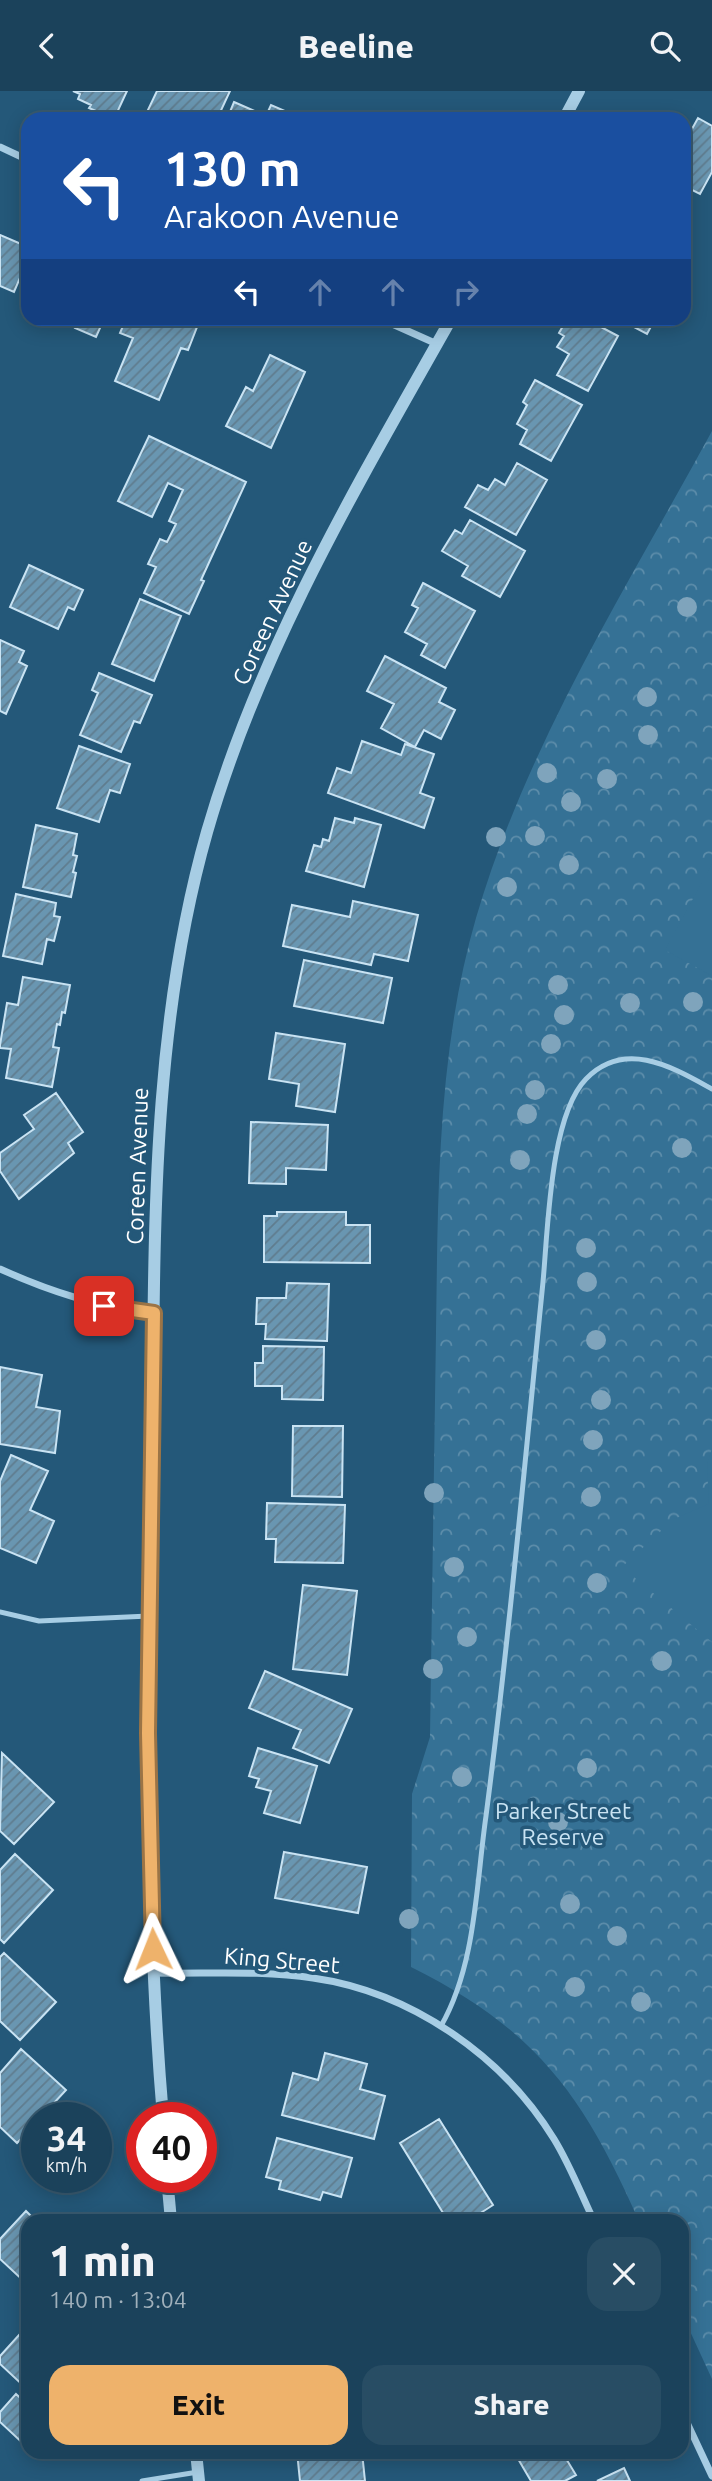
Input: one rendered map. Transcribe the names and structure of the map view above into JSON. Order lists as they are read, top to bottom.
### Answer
{
  "streets": {
    "street": ["Coreen Avenue", "King Street"]
  },
  "crossings": [
    ["Coreen Avenue", "King Street"]
  ],
  "parks": ["Parker Street Reserve"],
  "page": {
    "header": "Beeline",
    "turn": ["130 m", "Arakoon Avenue"],
    "speed": "34 km/h",
    "limit": "40",
    "heading": ["1 min", "140 m · 13:04"],
    "buttons": ["Exit", "Share"]
  }
}
